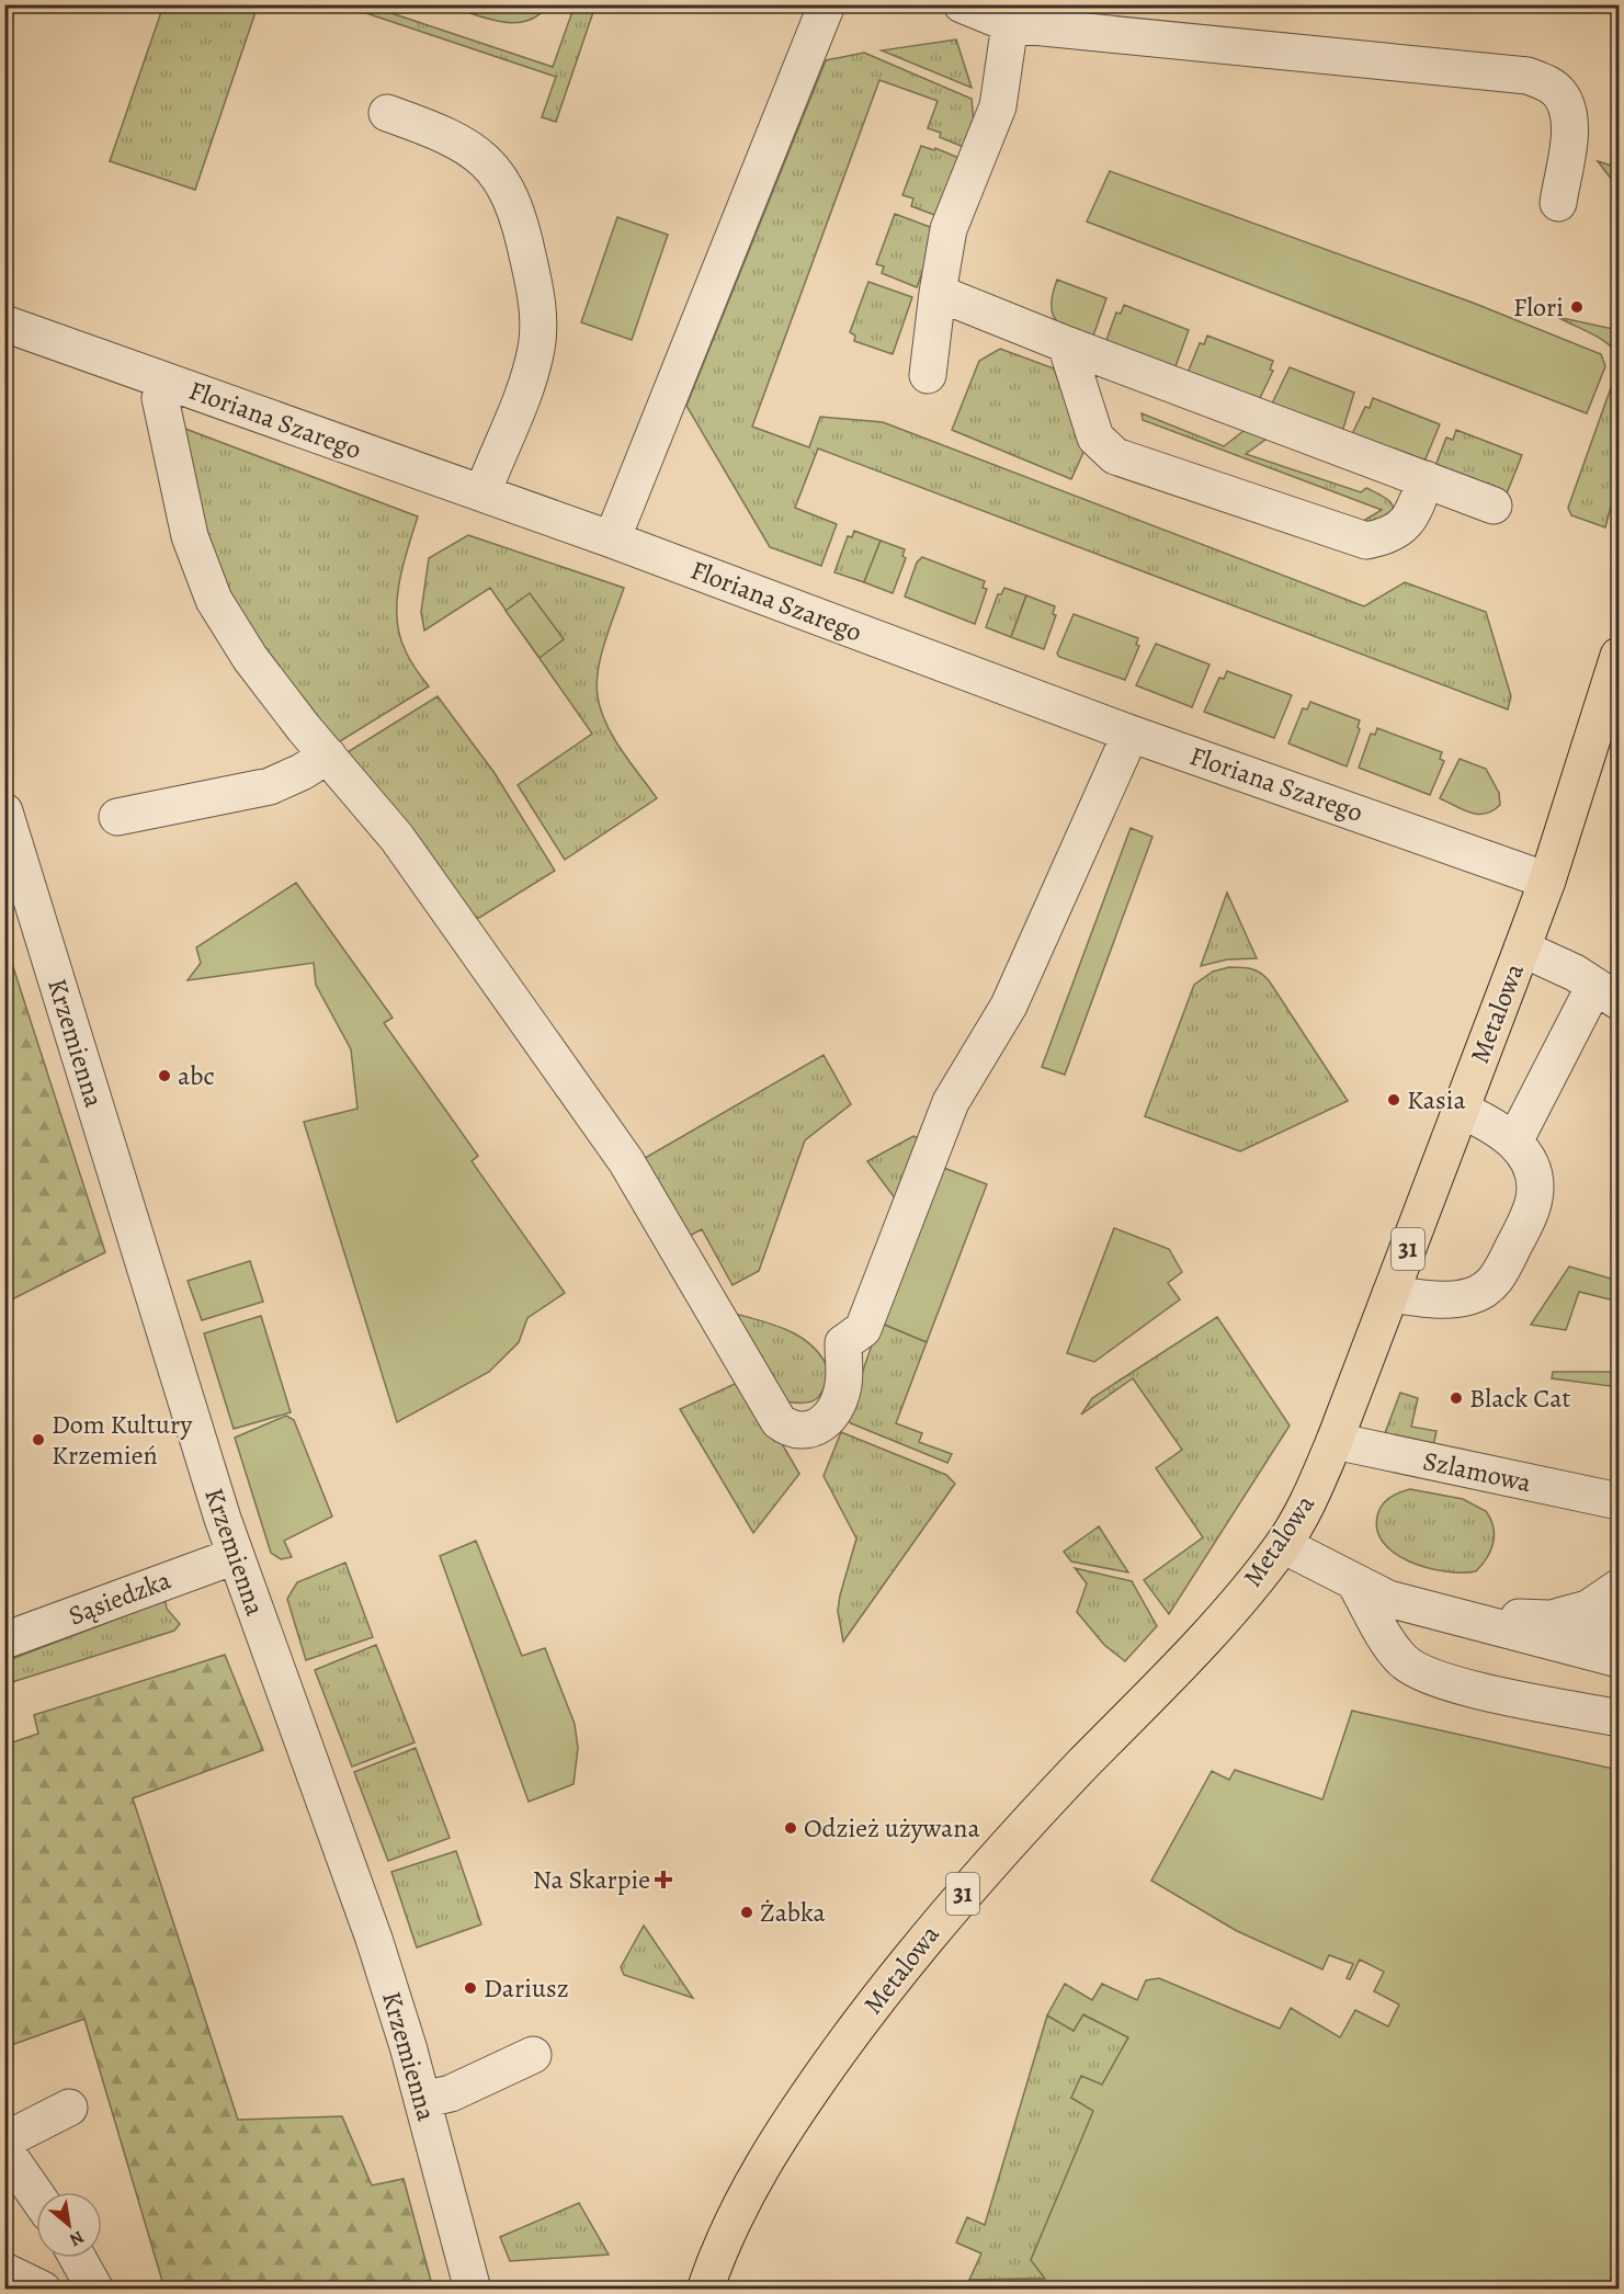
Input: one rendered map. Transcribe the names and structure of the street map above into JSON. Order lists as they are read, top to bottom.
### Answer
{
  "streets": {
    "main road": ["Metalowa", "31"],
    "street": [
      "Floriana Szarego",
      "Krzemienna",
      "Szlamowa",
      "Sąsiedzka"
    ]
  },
  "crossings": [
    ["Floriana Szarego", "Metalowa"],
    ["Metalowa", "Szlamowa"],
    ["Krzemienna", "Sąsiedzka"]
  ],
  "places": {
    "other": [
      "Flori",
      "abc",
      "Kasia",
      "Black Cat",
      "Dom Kultury Krzemień",
      "Odzież używana",
      "Żabka",
      "Dariusz"
    ],
    "health": ["Na Skarpie"]
  },
  "north": "bottom right"
}
